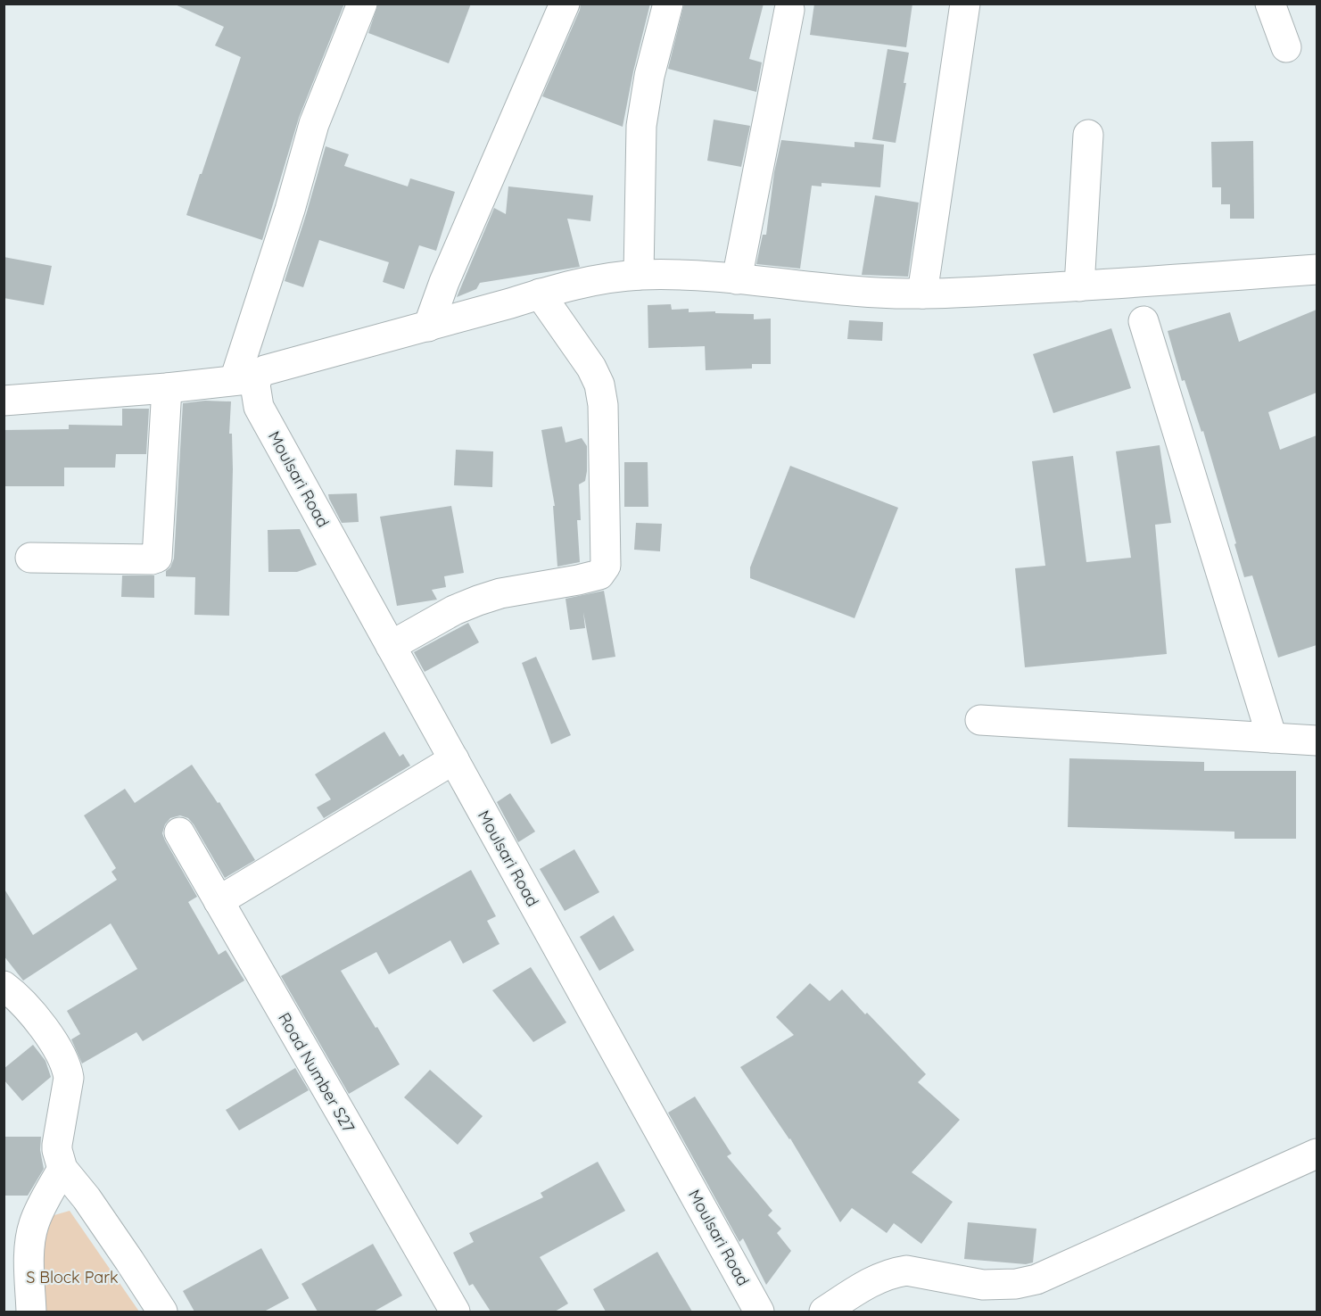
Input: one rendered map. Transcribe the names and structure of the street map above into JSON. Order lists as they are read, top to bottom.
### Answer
{
  "streets": {
    "street": ["Moulsari Road", "Road Number S27"]
  },
  "parks": ["S Block Park"]
}
